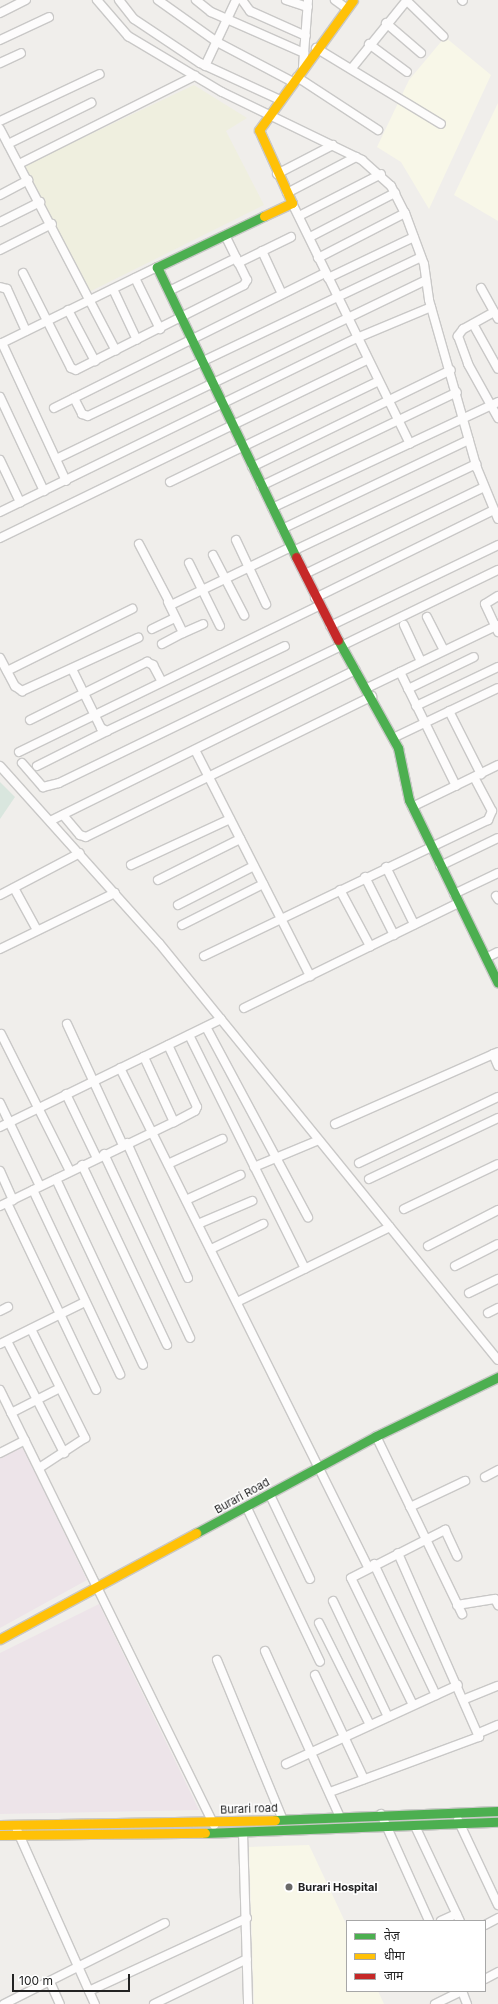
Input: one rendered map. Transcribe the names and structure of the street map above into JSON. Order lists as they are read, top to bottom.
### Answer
{
  "streets": {
    "main road": ["Burari Road", "Burari road"]
  },
  "places": ["Burari Hospital"],
  "legend": ["तेज़", "धीमा", "जाम"],
  "scale_bar": "100 m"
}
